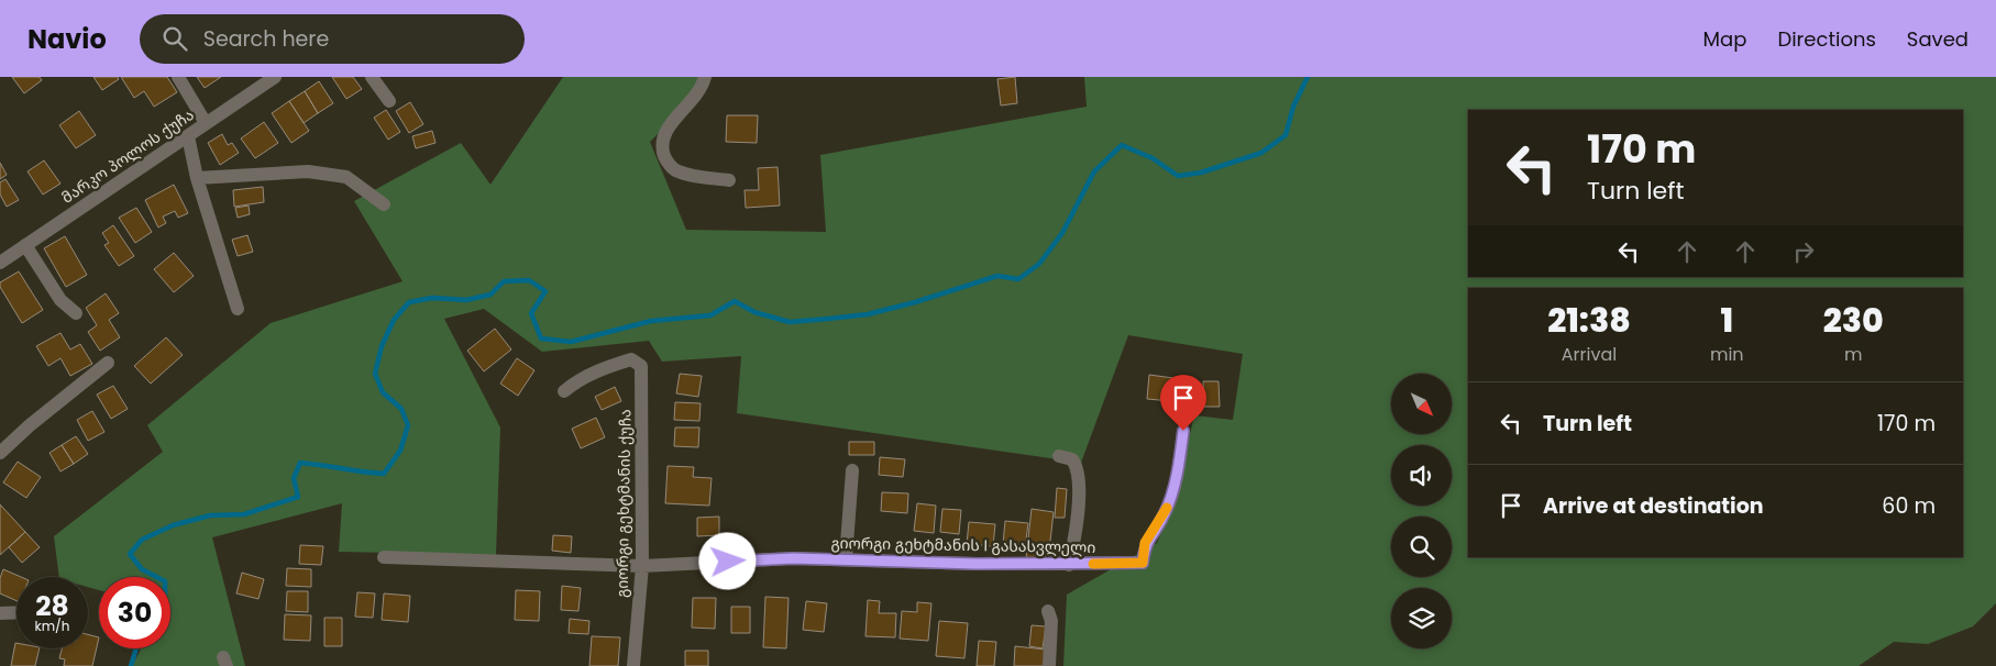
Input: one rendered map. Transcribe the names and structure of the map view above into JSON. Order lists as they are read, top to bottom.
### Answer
{
  "streets": {
    "street": ["მარკო პოლოს ქუჩა", "გიორგი გეხტმანის ქუჩა", "გიორგი გეხტმანის I გასასვლელი"]
  },
  "crossings": [
    ["გიორგი გეხტმანის ქუჩა", "გიორგი გეხტმანის I გასასვლელი"]
  ],
  "north": "bottom right",
  "page": {
    "header": "Navio",
    "search": "Search here",
    "nav": ["Map", "Directions", "Saved"],
    "turn": ["170 m", "Turn left"],
    "eta": [
      "21:38",
      "Arrival",
      "1",
      "min",
      "230",
      "m"
    ],
    "list": [
      {
        "name": "Turn left",
        "value": "170 m"
      },
      {
        "name": "Arrive at destination",
        "value": "60 m"
      }
    ],
    "speed": "28 km/h",
    "limit": "30"
  }
}
